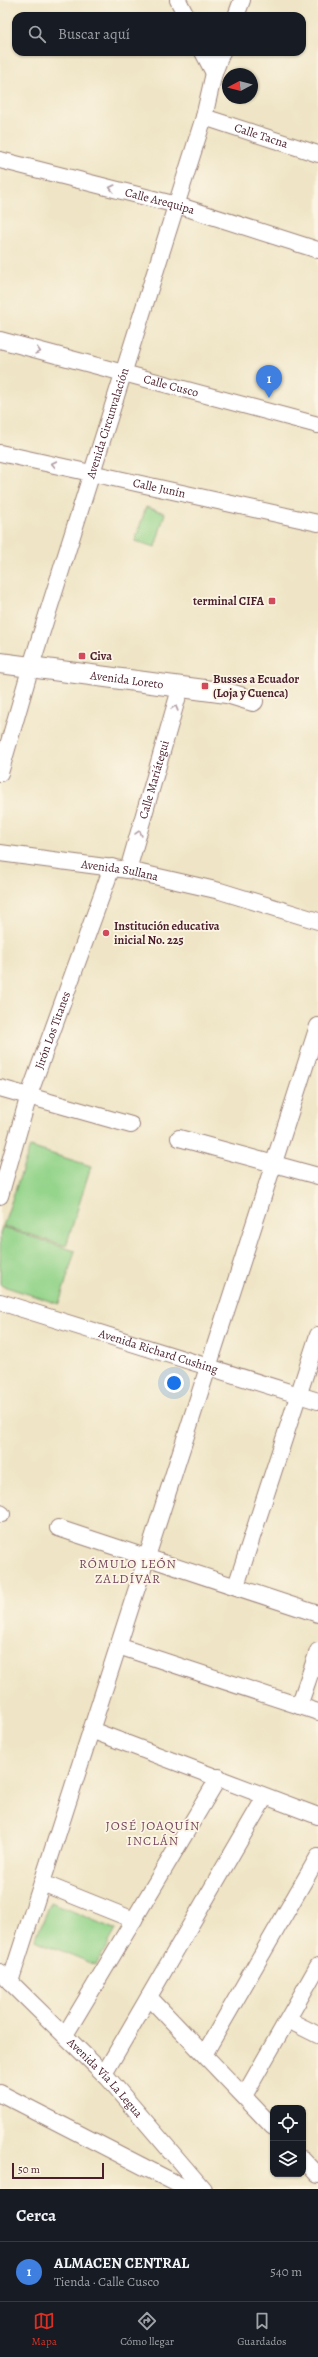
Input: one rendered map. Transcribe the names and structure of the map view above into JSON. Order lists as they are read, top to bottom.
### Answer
{
  "streets": {
    "main road": ["Avenida Loreto"],
    "street": [
      "Calle Tacna",
      "Calle Arequipa",
      "Calle Cusco",
      "Avenida Circunvalación",
      "Calle Junín",
      "Calle Mariátegui",
      "Avenida Sullana",
      "Jirón Los Titanes",
      "Avenida Richard Cushing",
      "Avenida Vía La Legua"
    ]
  },
  "crossings": [
    ["Calle Tacna", "Avenida Circunvalación"],
    ["Calle Arequipa", "Avenida Circunvalación"],
    ["Calle Cusco", "Avenida Circunvalación"],
    ["Avenida Circunvalación", "Calle Junín"],
    ["Avenida Circunvalación", "Avenida Loreto"],
    ["Avenida Loreto", "Calle Mariátegui"],
    ["Calle Mariátegui", "Avenida Sullana"],
    ["Avenida Sullana", "Jirón Los Titanes"]
  ],
  "one_way": ["Calle Arequipa", "Calle Cusco", "Calle Mariátegui"],
  "districts": ["RÓMULO LEÓN ZALDÍVAR", "JOSÉ JOAQUÍN INCLÁN"],
  "places": {
    "transit": ["terminal CIFA", "Civa", "Busses a Ecuador (Loja y Cuenca)"],
    "other": ["Institución educativa inicial No. 225"]
  },
  "scale_bar": "50 m",
  "north": "left",
  "page": {
    "search": "Buscar aquí",
    "pins": "1",
    "scale": "50 m",
    "heading": "Cerca",
    "list": [
      {
        "mark": "1",
        "name": "ALMACEN CENTRAL",
        "note": "Tienda · Calle Cusco",
        "value": "540 m"
      }
    ],
    "nav": ["Mapa", "Cómo llegar", "Guardados"]
  }
}
